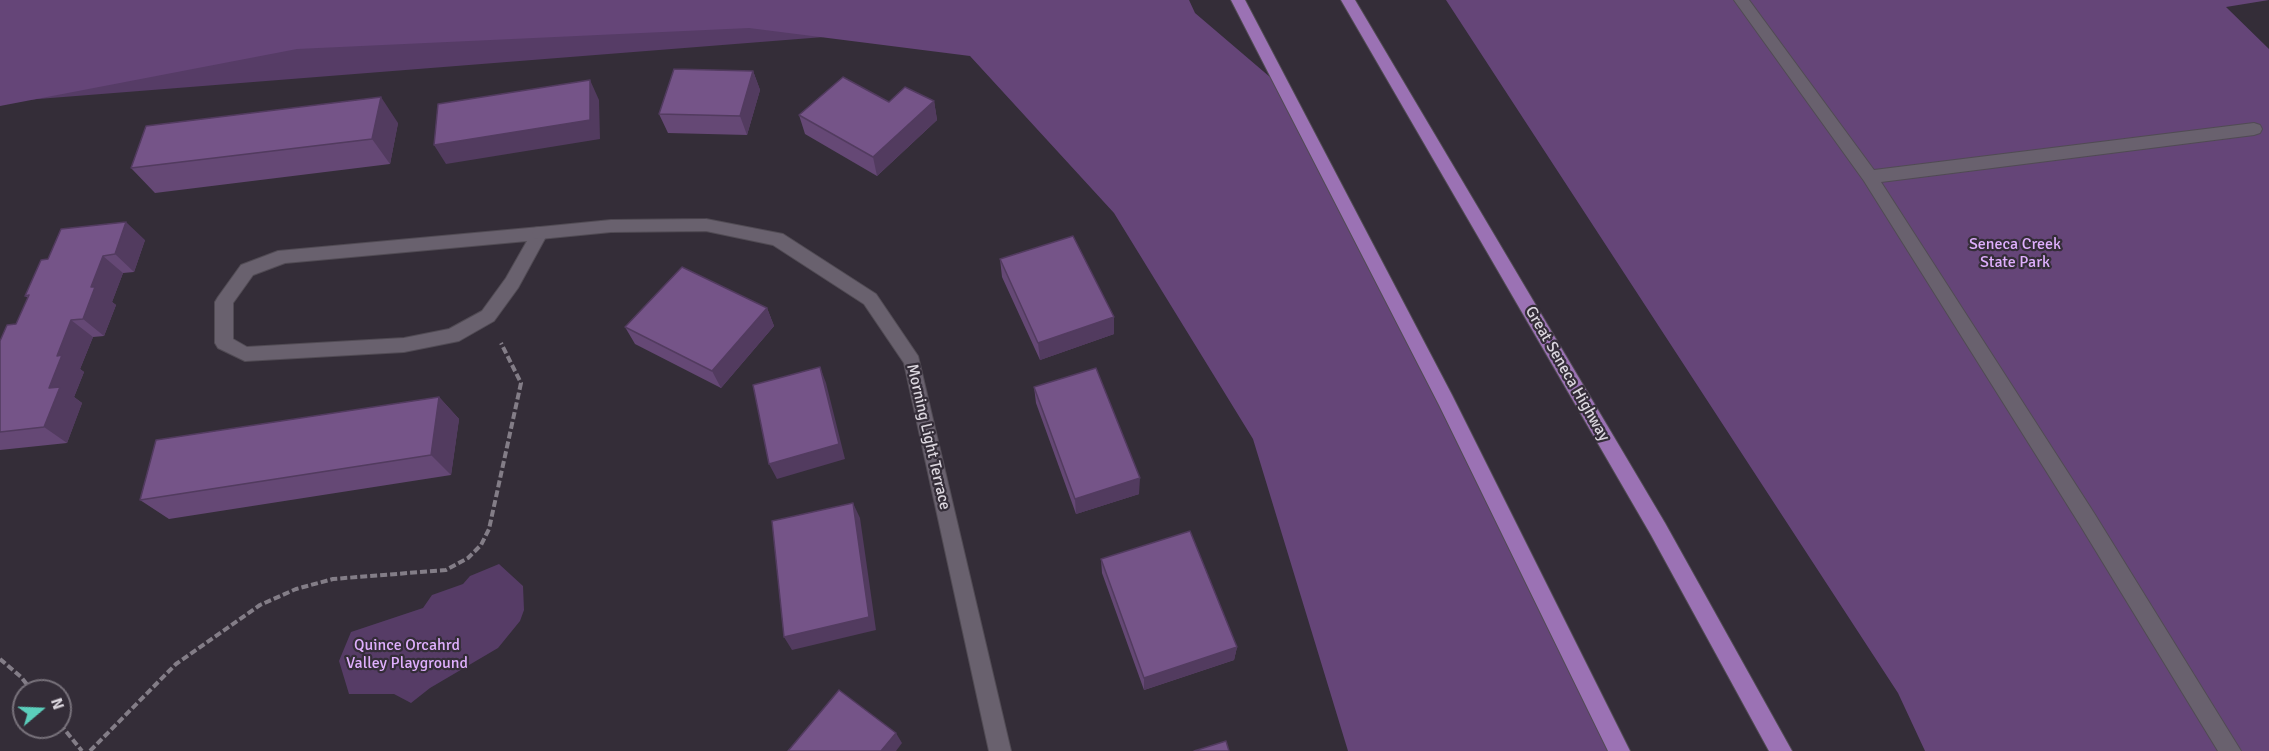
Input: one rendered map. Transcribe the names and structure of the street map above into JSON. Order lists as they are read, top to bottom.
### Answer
{
  "streets": {
    "main road": ["Great Seneca Highway"],
    "street": ["Morning Light Terrace"]
  },
  "parks": ["Seneca Creek State Park", "Quince Orcahrd Valley Playground"],
  "north": "right"
}
